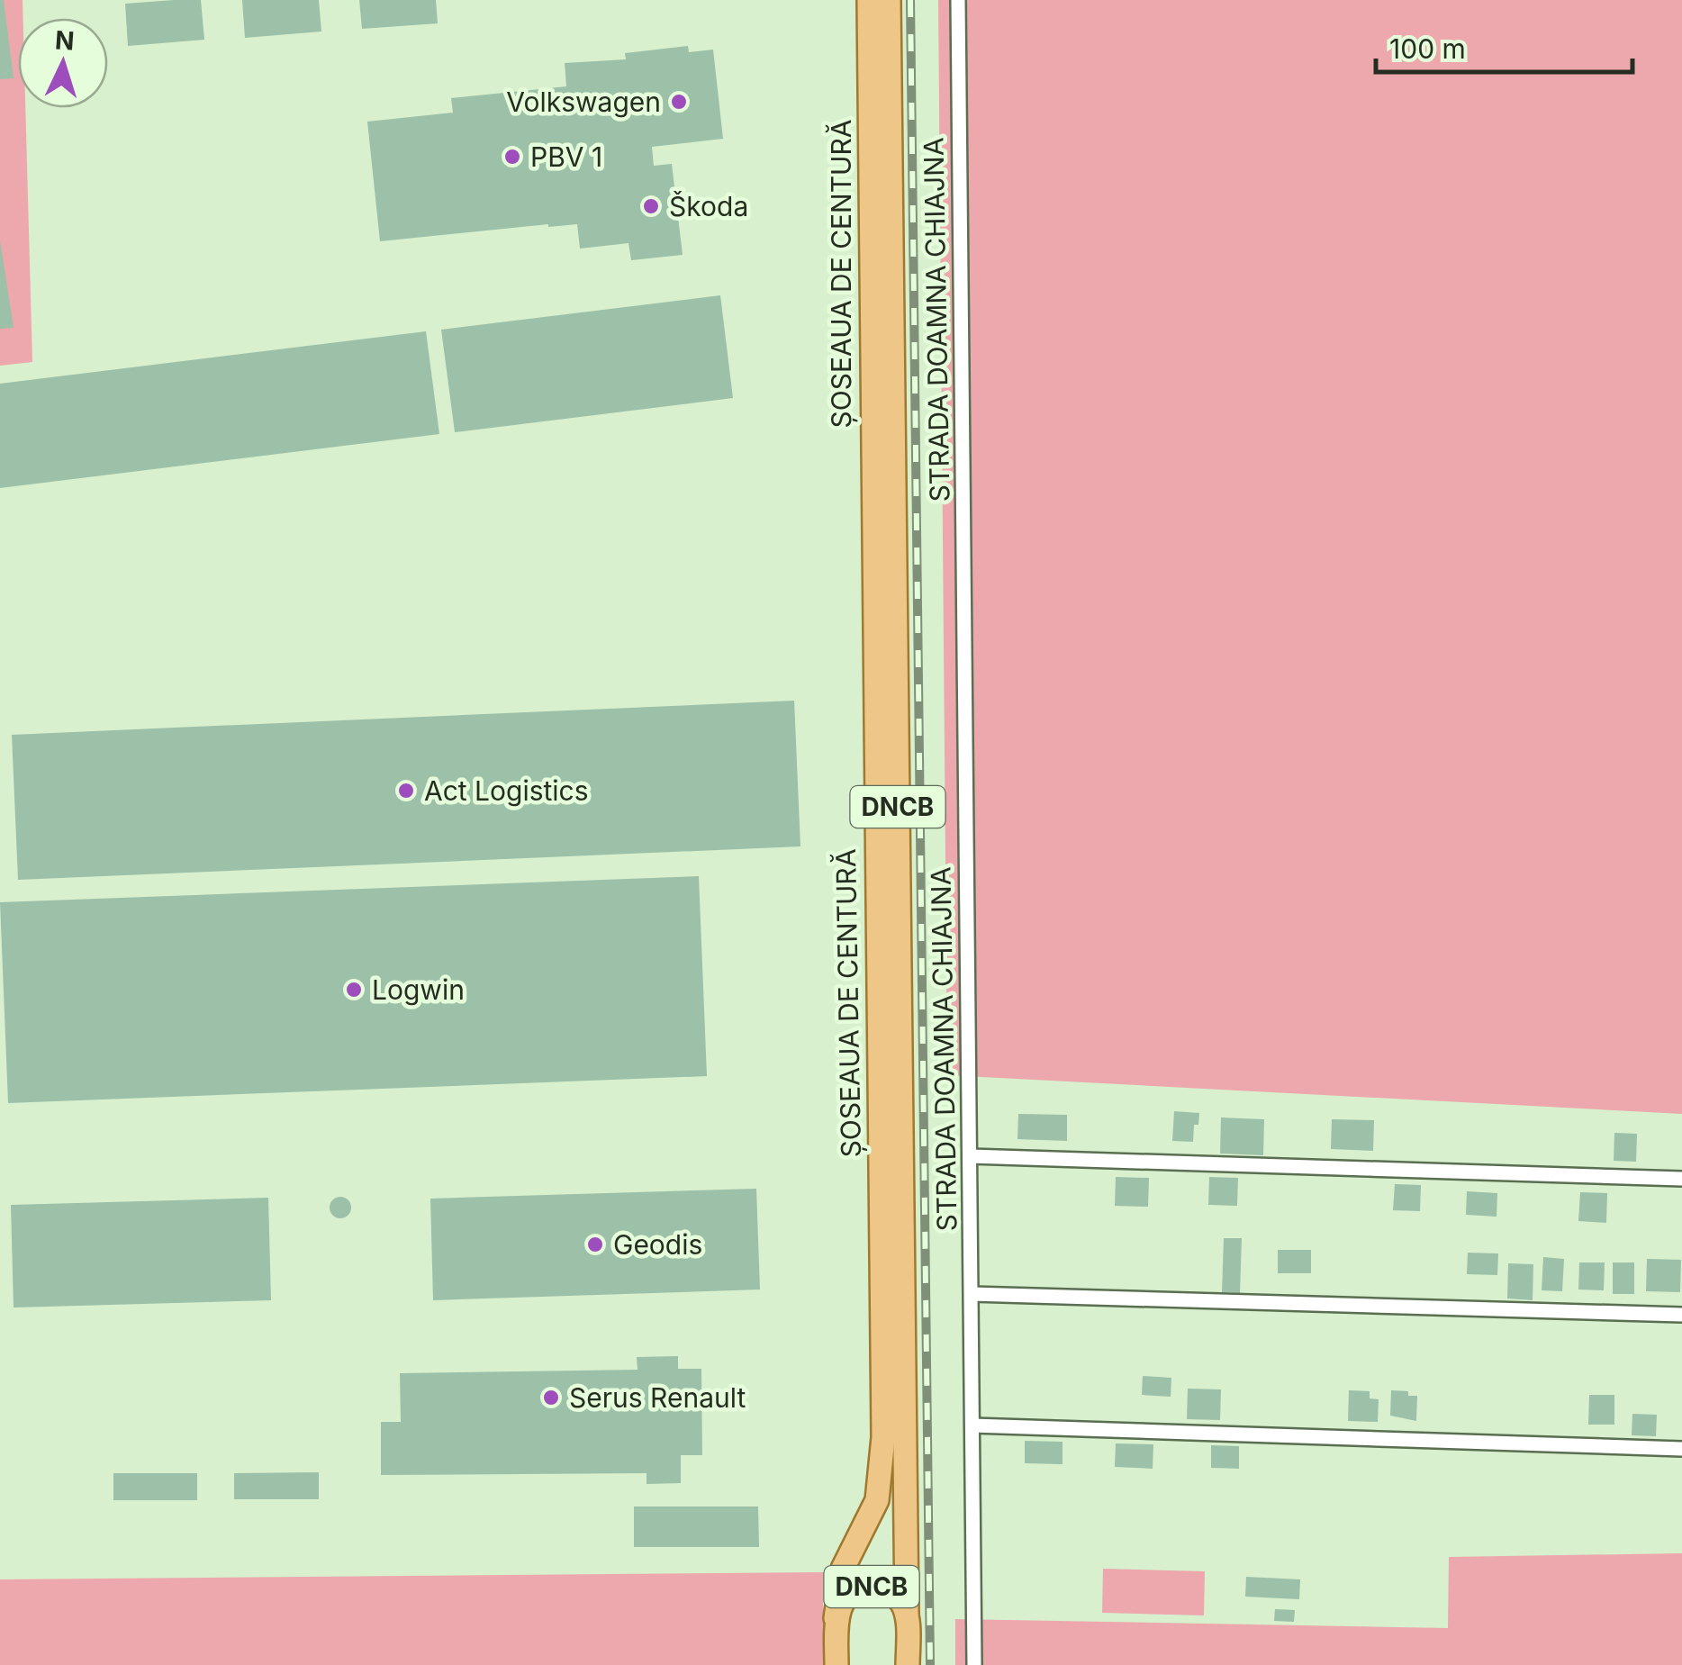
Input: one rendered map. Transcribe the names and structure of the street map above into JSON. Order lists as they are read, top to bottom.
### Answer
{
  "streets": {
    "main road": ["ȘOSEAUA DE CENTURĂ", "DNCB"],
    "street": ["STRADA DOAMNA CHIAJNA"]
  },
  "crossings": [
    ["ȘOSEAUA DE CENTURĂ", "DNCB"]
  ],
  "places": [
    "Volkswagen",
    "PBV 1",
    "Škoda",
    "Act Logistics",
    "Logwin",
    "Geodis",
    "Serus Renault"
  ],
  "scale_bar": "100 m",
  "north": "top"
}
